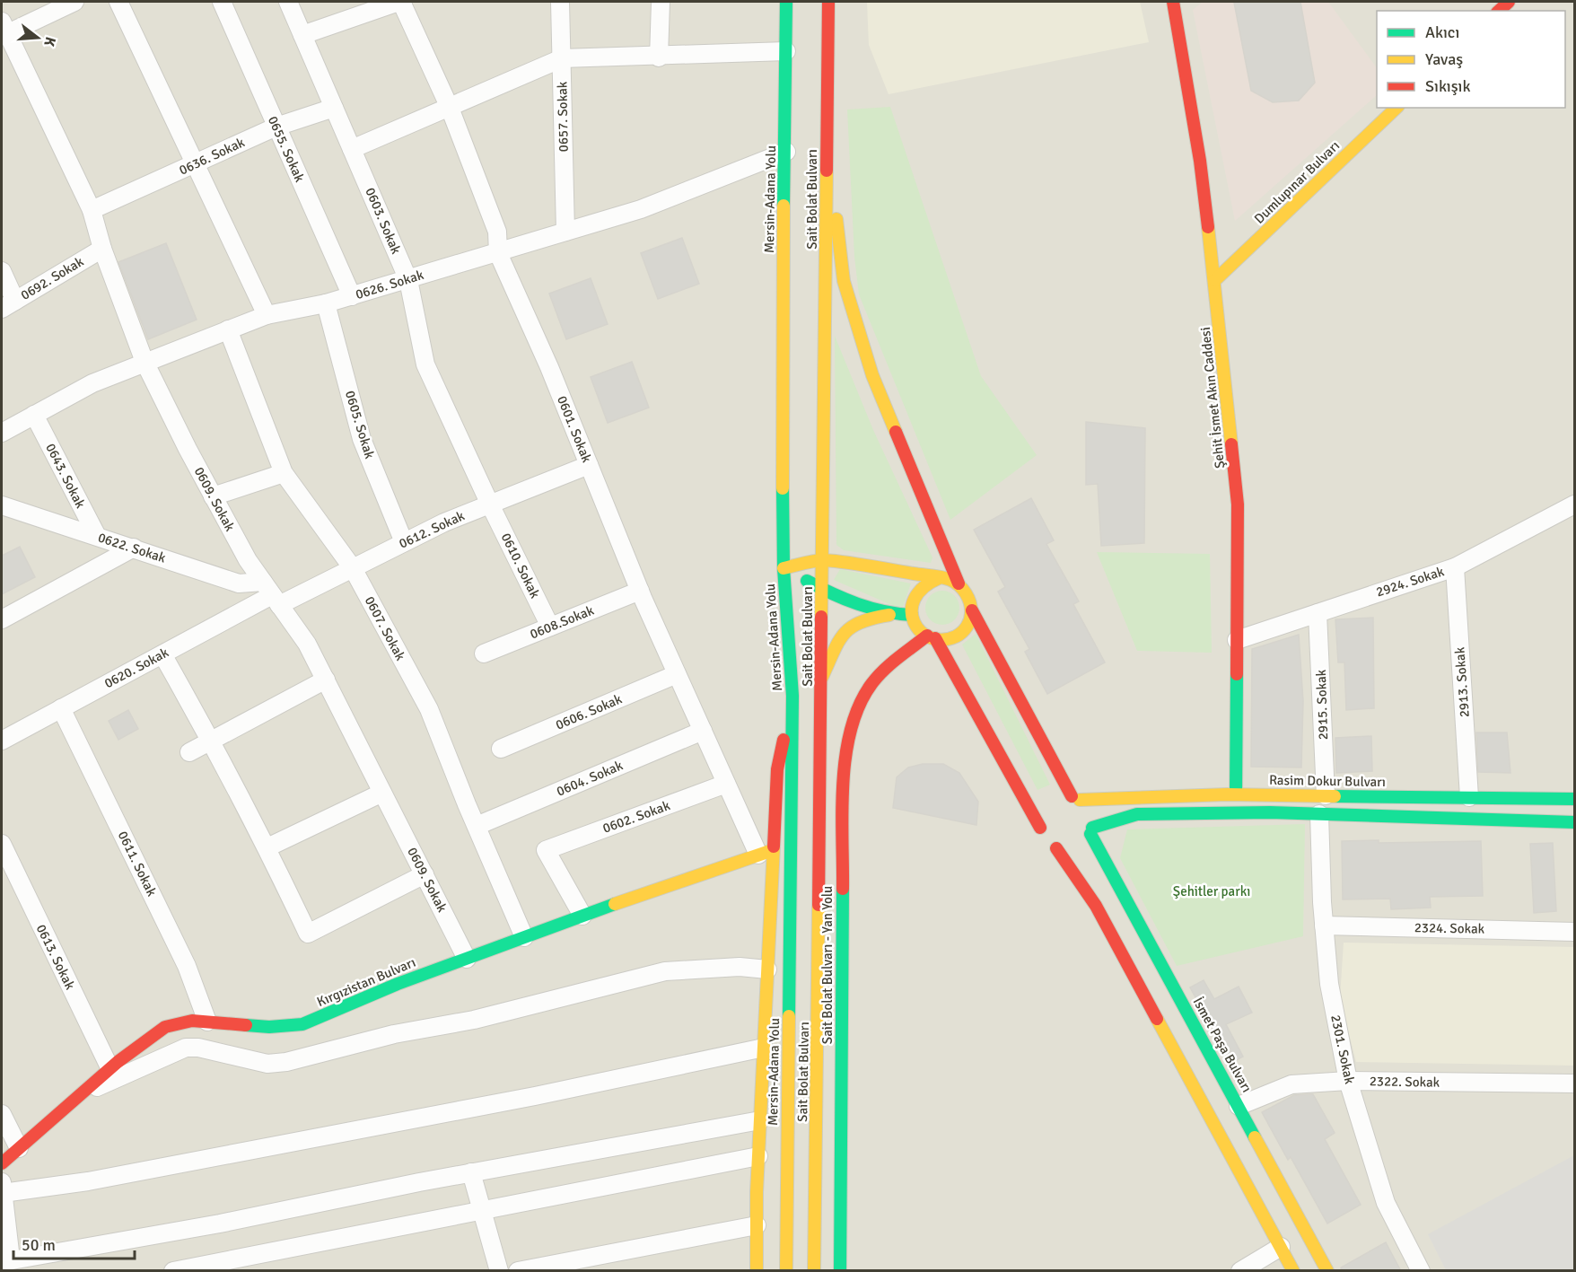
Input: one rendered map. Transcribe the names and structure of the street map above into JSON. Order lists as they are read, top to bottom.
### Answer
{
  "streets": {
    "main road": [
      "Dumlupınar Bulvarı",
      "Mersin-Adana Yolu",
      "Sait Bolat Bulvarı",
      "Şehit İsmet Akın Caddesi",
      "Rasim Dokur Bulvarı",
      "Sait Bolat Bulvarı - Yan Yolu",
      "Kırgızistan Bulvarı",
      "İsmet Paşa Bulvarı"
    ],
    "street": [
      "0657. Sokak",
      "0655. Sokak",
      "0636. Sokak",
      "0603. Sokak",
      "0692. Sokak",
      "0626. Sokak",
      "0605. Sokak",
      "0601. Sokak",
      "0643. Sokak",
      "0609. Sokak",
      "0612. Sokak",
      "0622. Sokak",
      "0610. Sokak",
      "2924. Sokak",
      "0608.Sokak",
      "0607. Sokak",
      "0620. Sokak",
      "2913. Sokak",
      "2915. Sokak",
      "0606. Sokak",
      "0604. Sokak",
      "0602. Sokak",
      "0611. Sokak",
      "2324. Sokak",
      "0613. Sokak",
      "2301. Sokak",
      "2322. Sokak"
    ]
  },
  "crossings": [
    ["0657. Sokak", "0626. Sokak"],
    ["0655. Sokak", "0636. Sokak"],
    ["0655. Sokak", "0626. Sokak"],
    ["0636. Sokak", "0603. Sokak"],
    ["0636. Sokak", "0609. Sokak"],
    ["Dumlupınar Bulvarı", "Şehit İsmet Akın Caddesi"],
    ["Mersin-Adana Yolu", "0626. Sokak"],
    ["0603. Sokak", "0626. Sokak"],
    ["0603. Sokak", "0612. Sokak"],
    ["0603. Sokak", "0610. Sokak"],
    ["0692. Sokak", "0609. Sokak"],
    ["0626. Sokak", "0605. Sokak"],
    ["0626. Sokak", "0601. Sokak"],
    ["0626. Sokak", "0643. Sokak"],
    ["0626. Sokak", "0609. Sokak"],
    ["0626. Sokak", "0607. Sokak"],
    ["Şehit İsmet Akın Caddesi", "2924. Sokak"],
    ["Şehit İsmet Akın Caddesi", "Rasim Dokur Bulvarı"],
    ["0605. Sokak", "0612. Sokak"],
    ["0601. Sokak", "0612. Sokak"],
    ["0601. Sokak", "0608.Sokak"],
    ["0601. Sokak", "0606. Sokak"],
    ["0601. Sokak", "0604. Sokak"],
    ["0601. Sokak", "0602. Sokak"],
    ["0601. Sokak", "Kırgızistan Bulvarı"],
    ["0643. Sokak", "0622. Sokak"],
    ["0609. Sokak", "0612. Sokak"],
    ["0609. Sokak", "0622. Sokak"],
    ["0609. Sokak", "0620. Sokak"],
    ["0609. Sokak", "Kırgızistan Bulvarı"],
    ["0612. Sokak", "0622. Sokak"],
    ["0612. Sokak", "0610. Sokak"],
    ["0612. Sokak", "0607. Sokak"],
    ["0612. Sokak", "0620. Sokak"],
    ["0622. Sokak", "0620. Sokak"],
    ["0610. Sokak", "0608.Sokak"],
    ["2924. Sokak", "2913. Sokak"],
    ["2924. Sokak", "2915. Sokak"],
    ["0607. Sokak", "0604. Sokak"],
    ["0607. Sokak", "Kırgızistan Bulvarı"],
    ["0620. Sokak", "0611. Sokak"],
    ["2913. Sokak", "Rasim Dokur Bulvarı"],
    ["2915. Sokak", "Rasim Dokur Bulvarı"],
    ["Rasim Dokur Bulvarı", "İsmet Paşa Bulvarı"],
    ["0602. Sokak", "Kırgızistan Bulvarı"],
    ["0611. Sokak", "Kırgızistan Bulvarı"],
    ["2324. Sokak", "2301. Sokak"],
    ["0613. Sokak", "Kırgızistan Bulvarı"],
    ["Sait Bolat Bulvarı - Yan Yolu", "İsmet Paşa Bulvarı"],
    ["İsmet Paşa Bulvarı", "2322. Sokak"],
    ["2301. Sokak", "2322. Sokak"]
  ],
  "parks": ["Şehitler parkı"],
  "legend": ["Akıcı", "Yavaş", "Sıkışık"],
  "scale_bar": "50 m",
  "north": "right"
}
